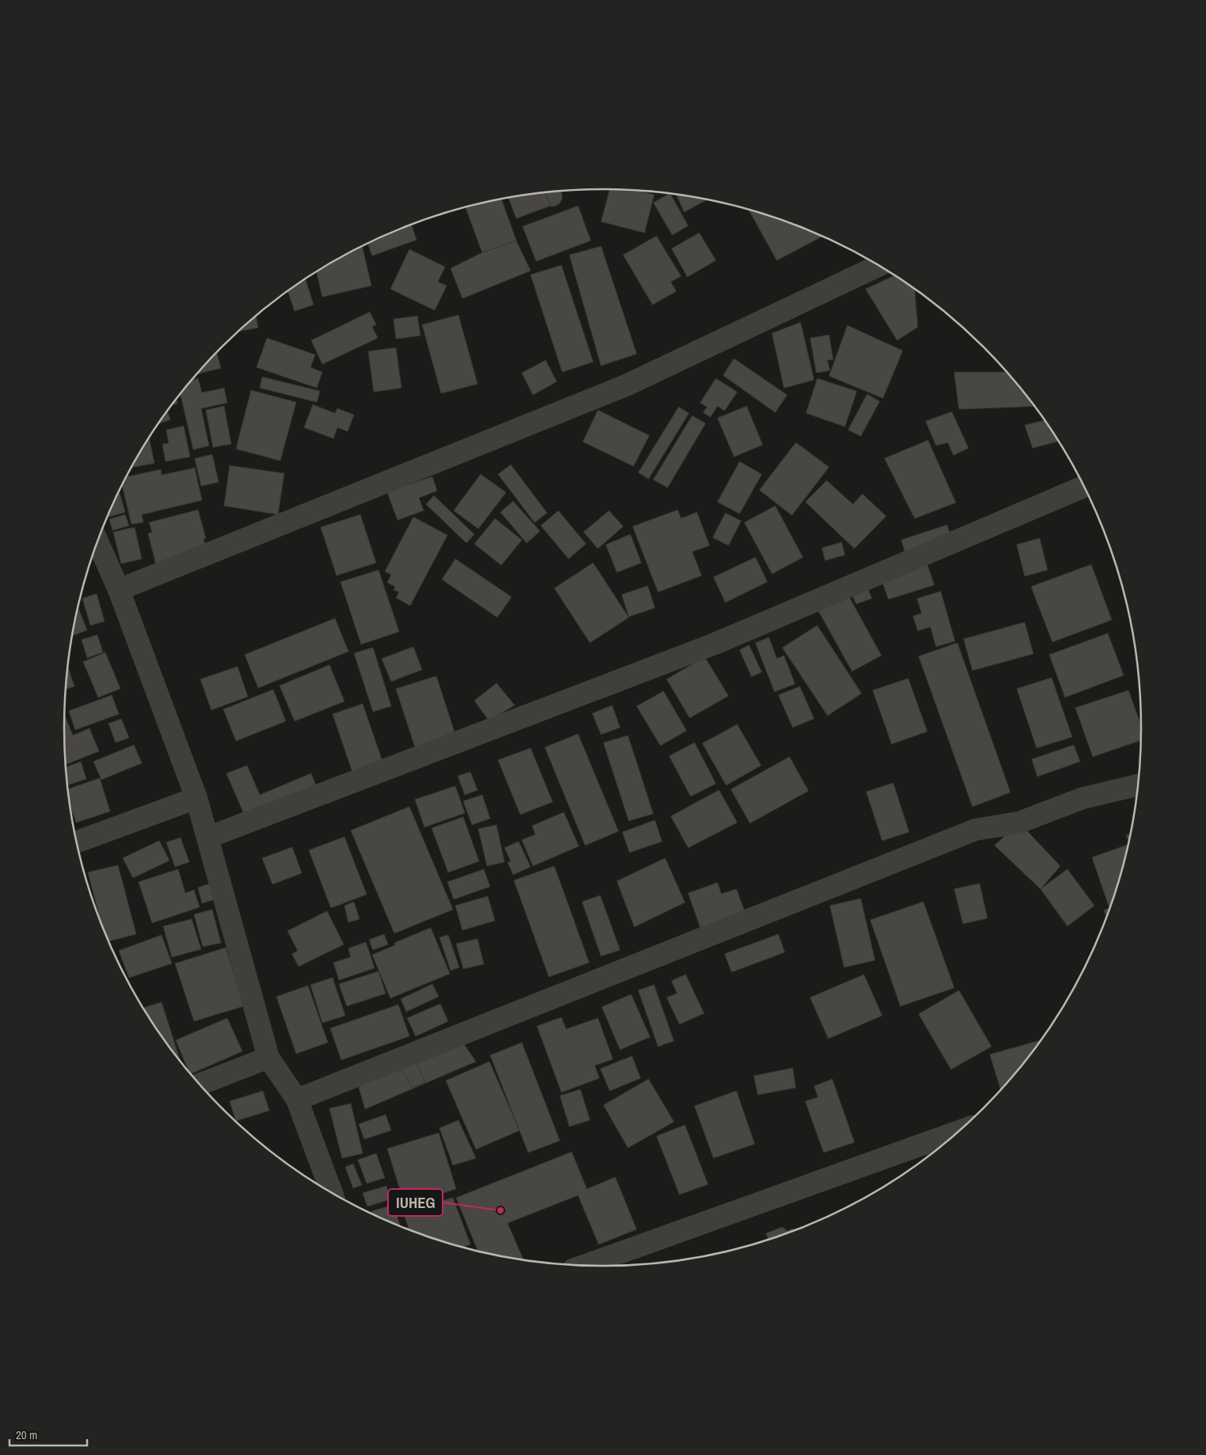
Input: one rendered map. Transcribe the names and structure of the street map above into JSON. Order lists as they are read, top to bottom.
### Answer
{
  "places": ["IUHEG"],
  "scale_bar": "20 m"
}
